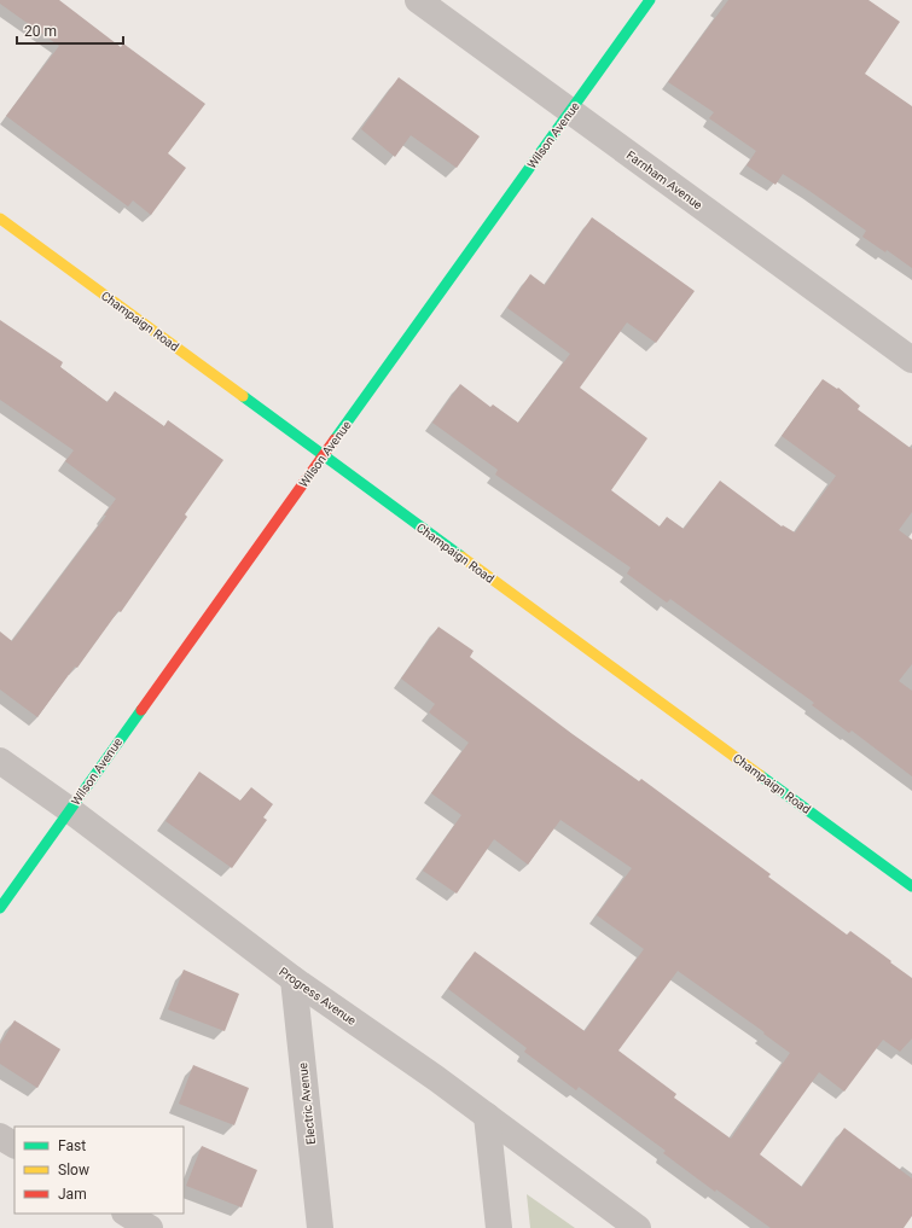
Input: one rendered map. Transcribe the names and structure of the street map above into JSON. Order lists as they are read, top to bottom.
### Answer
{
  "streets": {
    "street": [
      "Wilson Avenue",
      "Farnham Avenue",
      "Champaign Road",
      "Progress Avenue",
      "Electric Avenue"
    ]
  },
  "crossings": [
    ["Wilson Avenue", "Farnham Avenue"],
    ["Wilson Avenue", "Champaign Road"],
    ["Wilson Avenue", "Progress Avenue"],
    ["Progress Avenue", "Electric Avenue"]
  ],
  "legend": ["Fast", "Slow", "Jam"],
  "scale_bar": "20 m"
}
